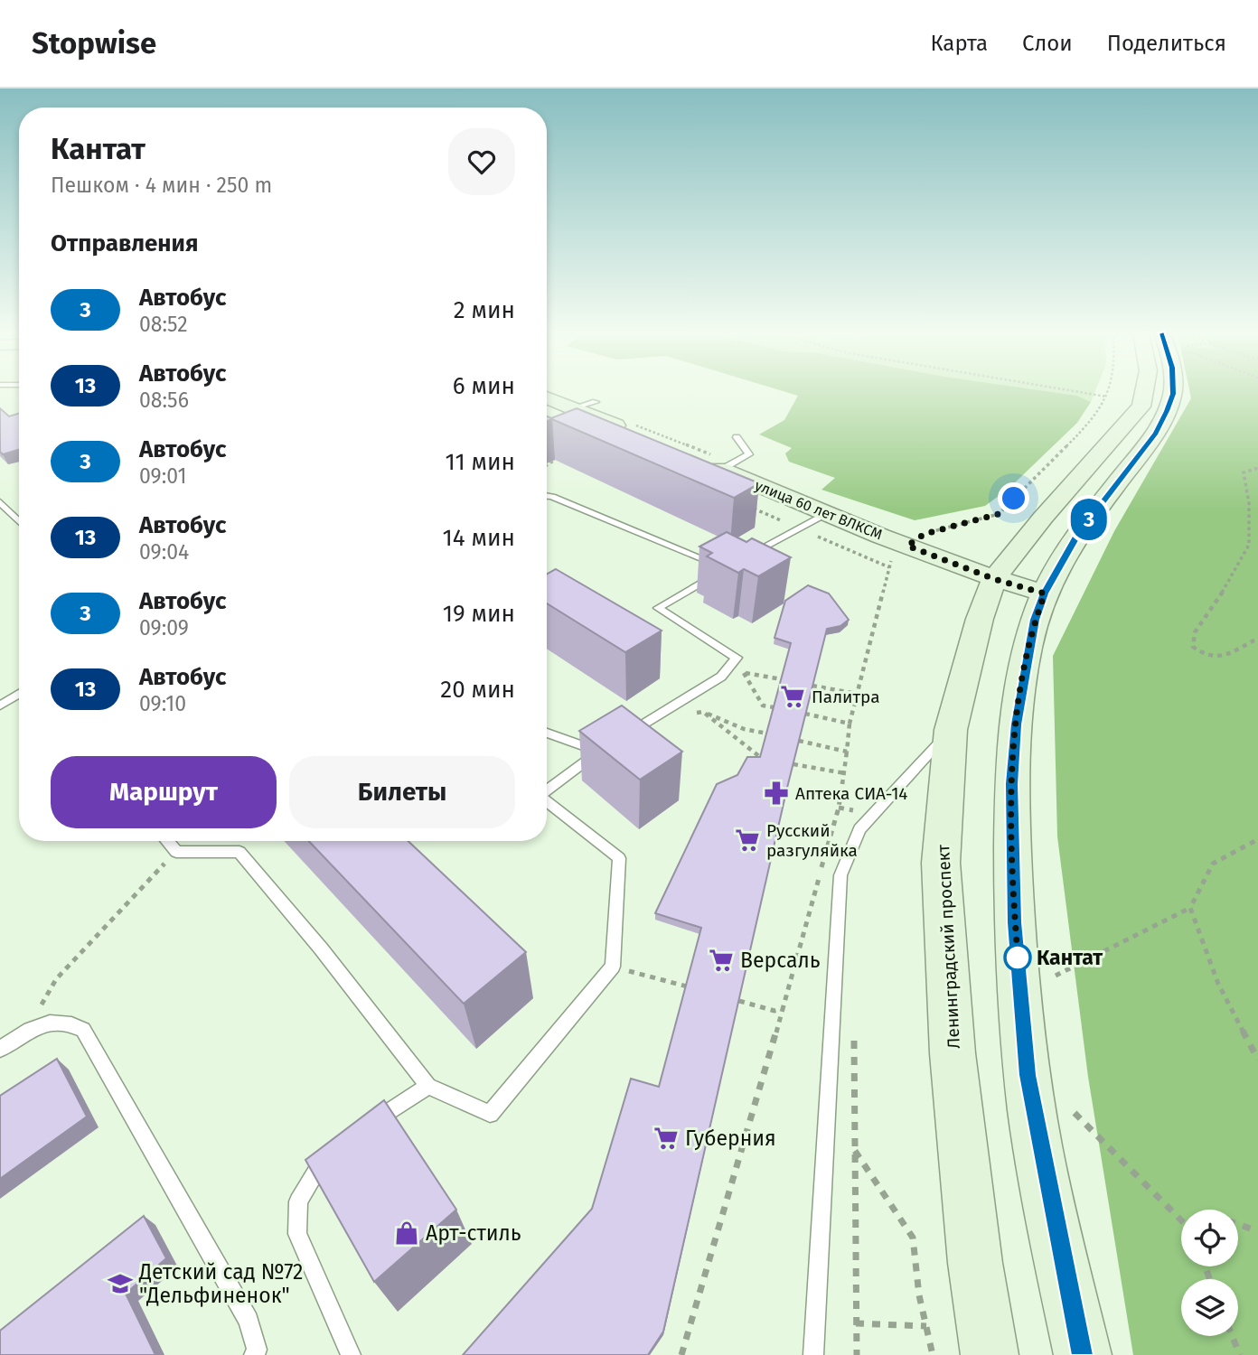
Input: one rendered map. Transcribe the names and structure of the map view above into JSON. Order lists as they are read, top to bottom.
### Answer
{
  "streets": {
    "main road": ["улица 60 лет ВЛКСМ", "Ленинградский проспект"]
  },
  "crossings": [
    ["улица 60 лет ВЛКСМ", "Ленинградский проспект"]
  ],
  "places": {
    "supermarket": [
      "Палитра",
      "Русский разгуляйка",
      "Версаль",
      "Губерния"
    ],
    "pharmacy": ["Аптека СИА-14"],
    "other": ["Кантат"],
    "shop": ["Арт-стиль"],
    "school or university": ["Детский сад №72 \"Дельфиненок\""]
  },
  "lines": ["bus line 3"],
  "page": {
    "header": "Stopwise",
    "nav": ["Карта", "Слои", "Поделиться"],
    "on_map": "3",
    "heading": [
      ["Кантат", "Пешком · 4 мин · 250 m"],
      "Отправления"
    ],
    "list": [
      {
        "mark": "3",
        "name": "Автобус",
        "note": "08:52",
        "value": "2 мин"
      },
      {
        "mark": "13",
        "name": "Автобус",
        "note": "08:56",
        "value": "6 мин"
      },
      {
        "mark": "3",
        "name": "Автобус",
        "note": "09:01",
        "value": "11 мин"
      },
      {
        "mark": "13",
        "name": "Автобус",
        "note": "09:04",
        "value": "14 мин"
      },
      {
        "mark": "3",
        "name": "Автобус",
        "note": "09:09",
        "value": "19 мин"
      },
      {
        "mark": "13",
        "name": "Автобус",
        "note": "09:10",
        "value": "20 мин"
      }
    ],
    "buttons": ["Маршрут", "Билеты"]
  }
}
